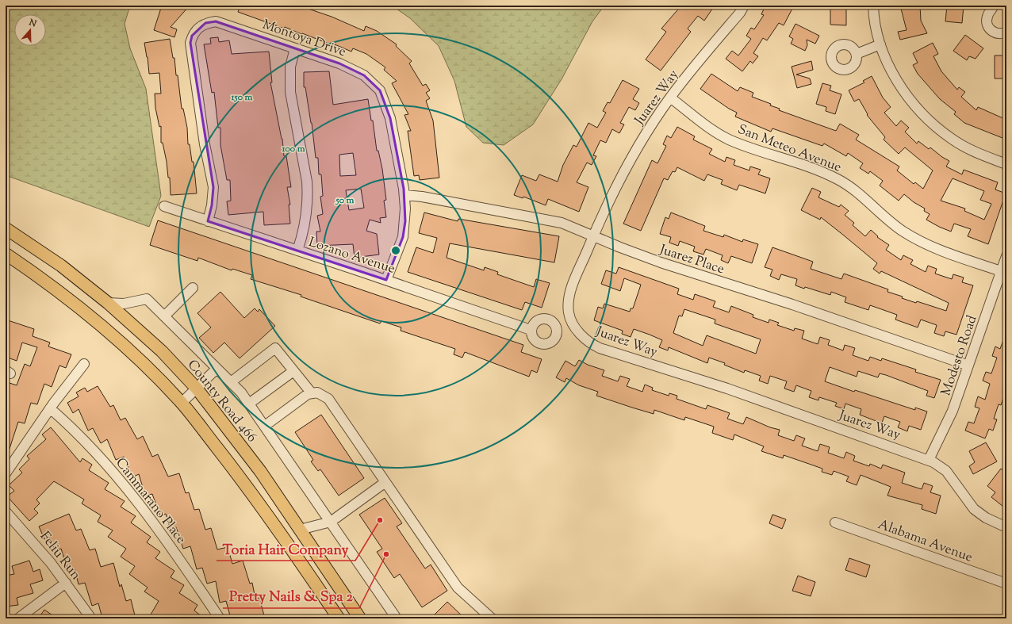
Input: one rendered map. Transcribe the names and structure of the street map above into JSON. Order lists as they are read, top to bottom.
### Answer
{
  "streets": {
    "main road": ["County Road 466"],
    "street": [
      "Montoya Drive",
      "Juarez Way",
      "San Meteo Avenue",
      "Lozano Avenue",
      "Juarez Place",
      "Modesto Road",
      "Cammarano Place",
      "Alabama Avenue",
      "Feliu Run"
    ]
  },
  "crossings": [
    ["Montoya Drive", "Lozano Avenue"],
    ["Montoya Drive", "Juarez Place"],
    ["Juarez Way", "San Meteo Avenue"],
    ["Juarez Way", "Juarez Place"],
    ["Juarez Way", "Modesto Road"],
    ["San Meteo Avenue", "Modesto Road"],
    ["Juarez Place", "Modesto Road"]
  ],
  "places": ["Toria Hair Company", "Pretty Nails & Spa 2"],
  "north": "top",
  "rings": ["150 m", "100 m", "50 m"]
}
